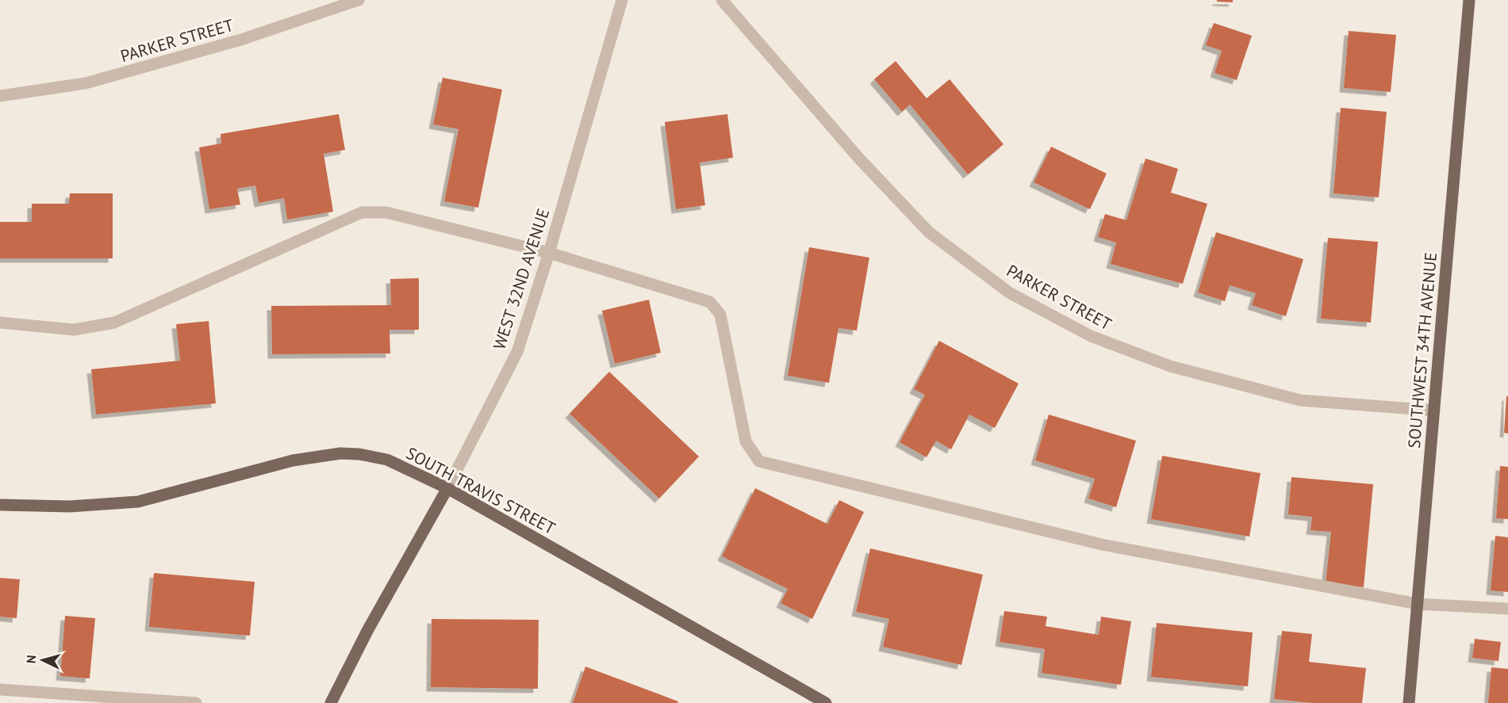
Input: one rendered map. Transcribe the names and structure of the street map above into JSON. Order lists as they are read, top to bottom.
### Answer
{
  "streets": {
    "main road": ["WEST 32ND AVENUE", "SOUTHWEST 34TH AVENUE", "SOUTH TRAVIS STREET"],
    "street": ["PARKER STREET"]
  },
  "crossings": [
    ["PARKER STREET", "SOUTHWEST 34TH AVENUE"],
    ["WEST 32ND AVENUE", "SOUTH TRAVIS STREET"]
  ],
  "north": "left"
}
